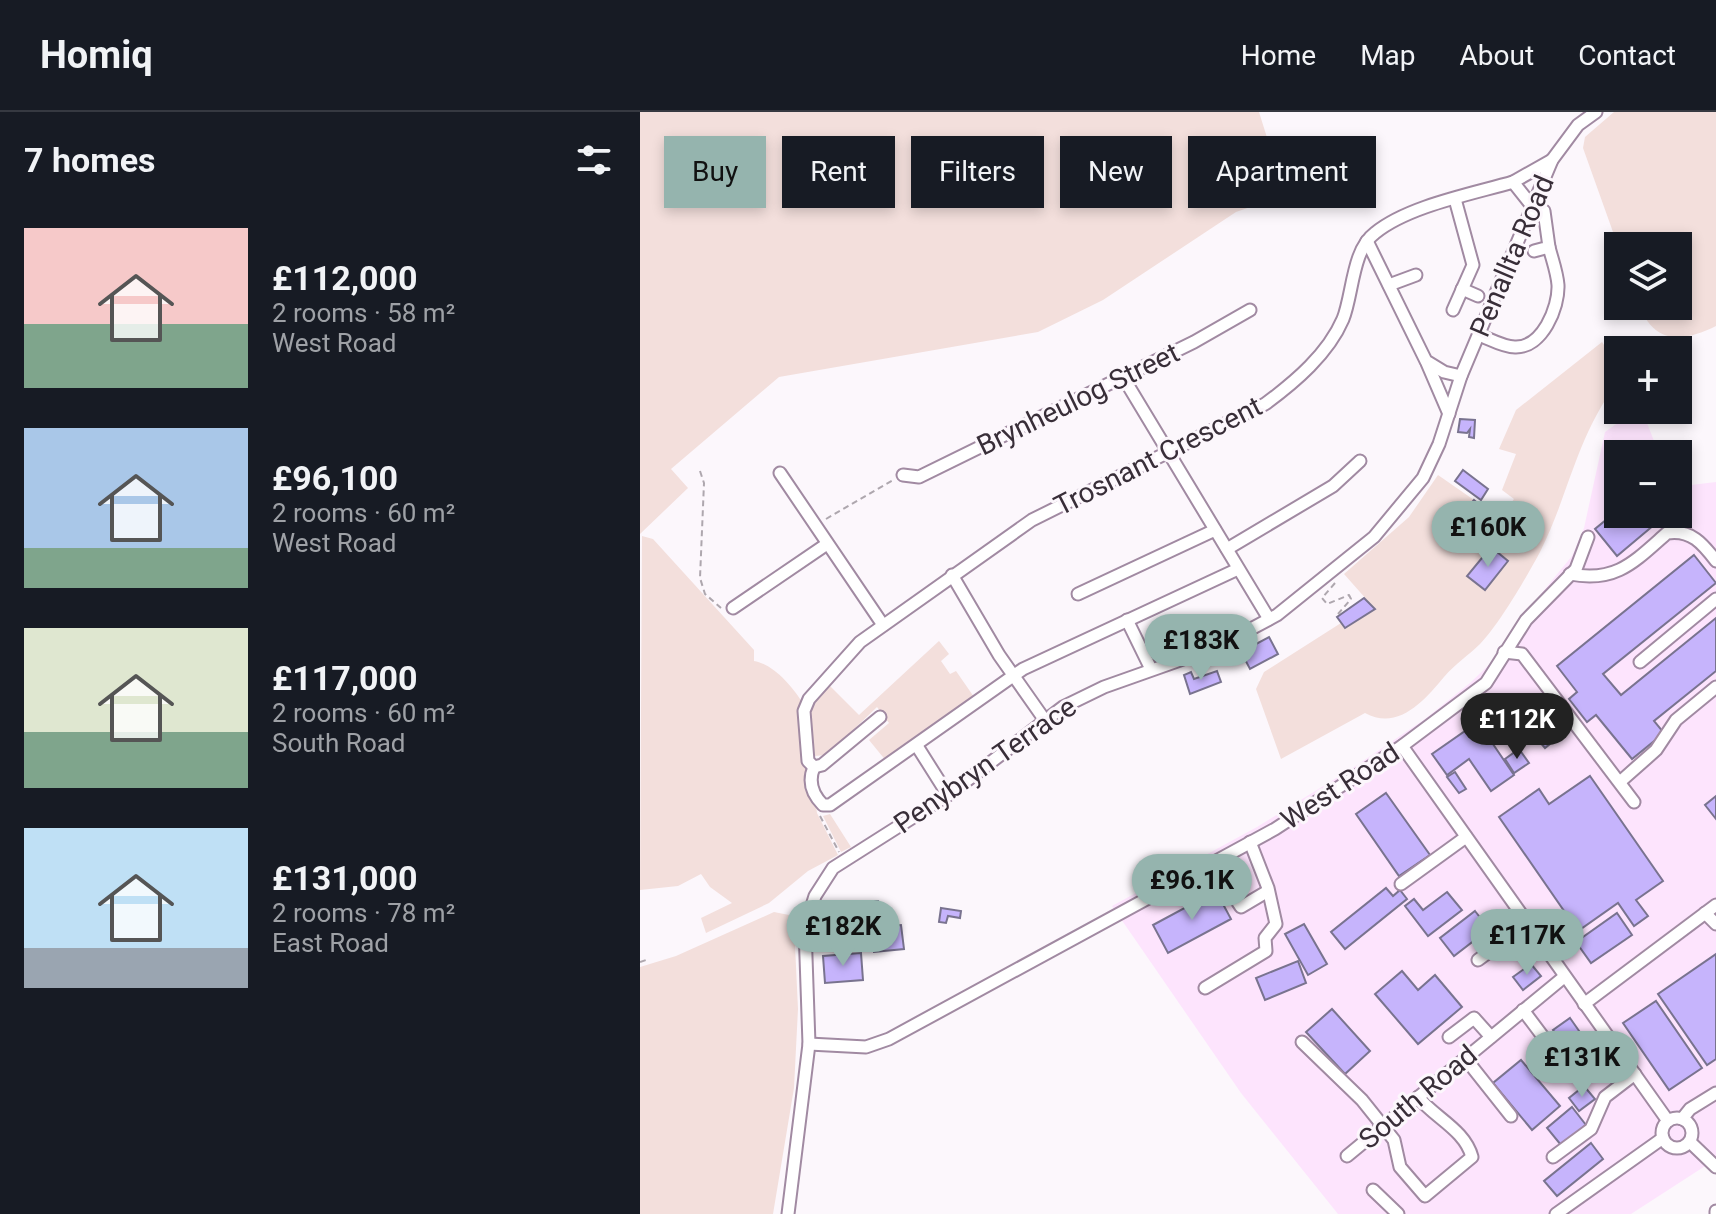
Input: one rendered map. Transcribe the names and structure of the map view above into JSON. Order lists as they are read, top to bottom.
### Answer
{
  "streets": {
    "street": [
      "Penallta Road",
      "Brynheulog Street",
      "Trosnant Crescent",
      "Penybryn Terrace",
      "West Road",
      "South Road"
    ]
  },
  "crossings": [
    ["Penallta Road", "Penybryn Terrace"],
    ["Penybryn Terrace", "West Road"]
  ],
  "page": {
    "header": "Homiq",
    "nav": [
      "Home",
      "Map",
      "About",
      "Contact"
    ],
    "heading": "7 homes",
    "chip": [
      "Buy",
      "Rent",
      "Filters",
      "New",
      "Apartment"
    ],
    "list": [
      {
        "name": "£112,000",
        "note": "2 rooms · 58 m² · West Road"
      },
      {
        "name": "£96,100",
        "note": "2 rooms · 60 m² · West Road"
      },
      {
        "name": "£117,000",
        "note": "2 rooms · 60 m² · South Road"
      },
      {
        "name": "£131,000",
        "note": "2 rooms · 78 m² · East Road"
      }
    ],
    "map_buttons": ["+", "−"],
    "price": [
      "£160K",
      "£183K",
      "£112K",
      "£96.1K",
      "£182K",
      "£117K",
      "£131K"
    ]
  }
}
